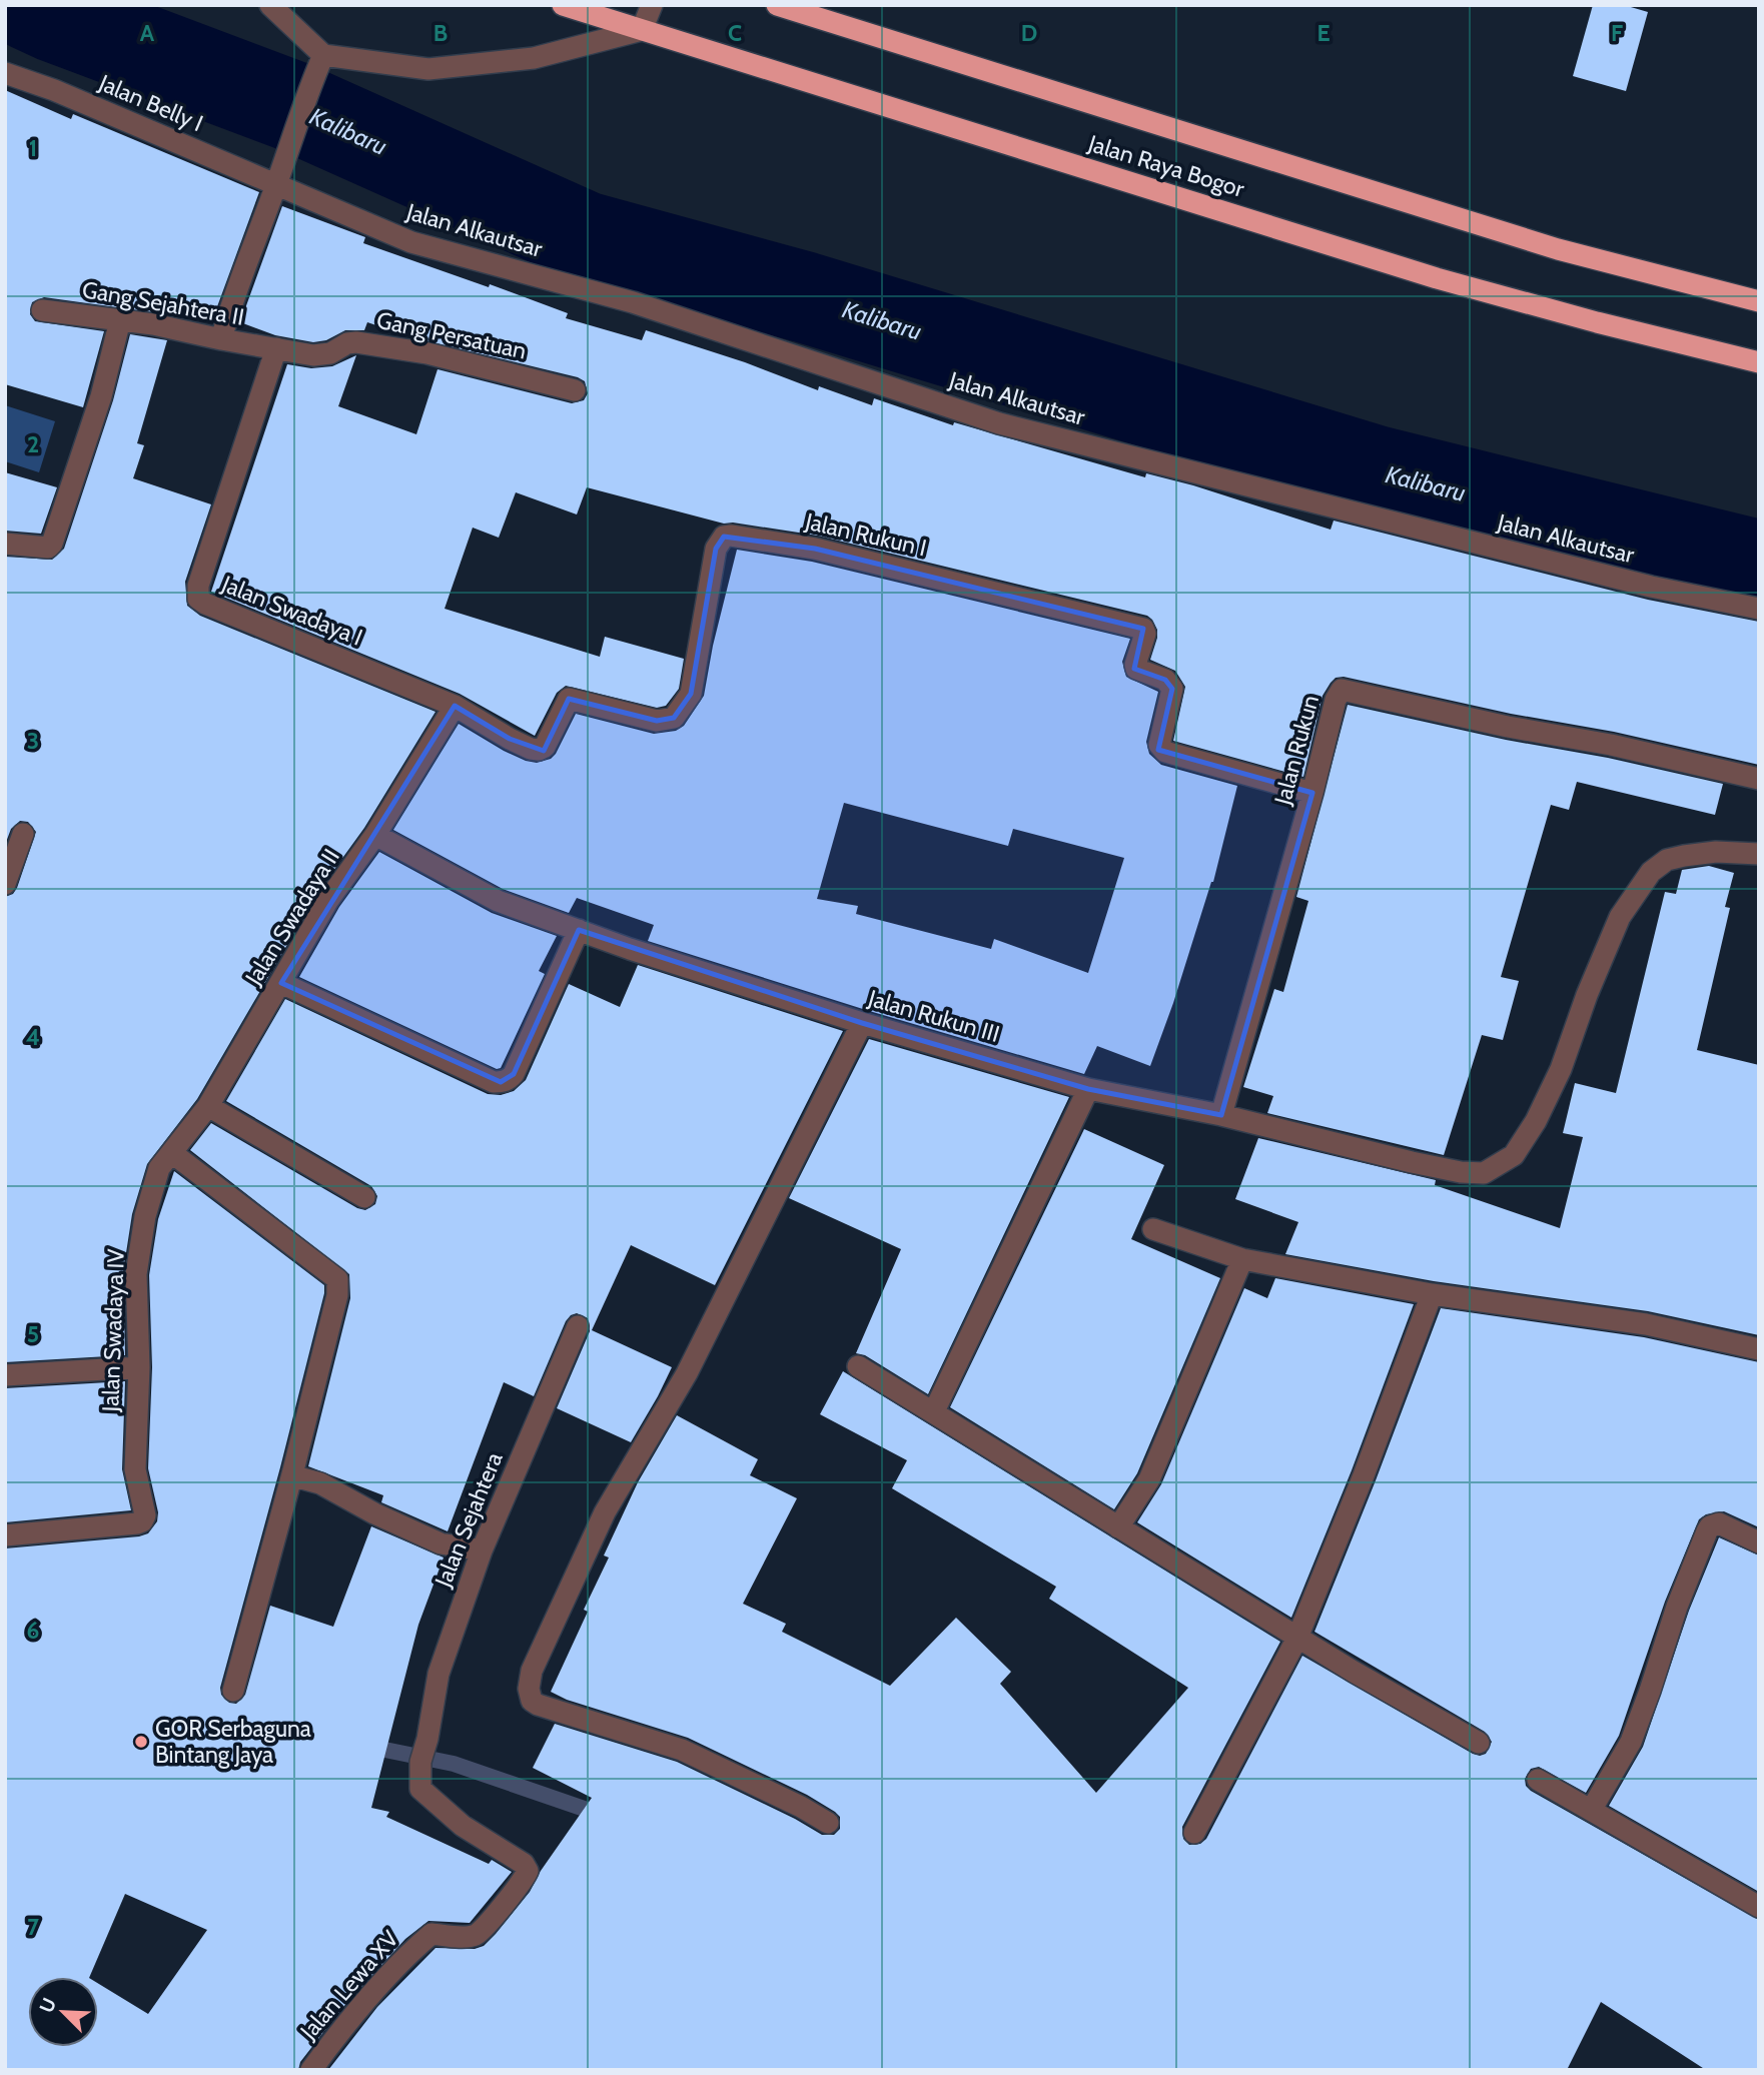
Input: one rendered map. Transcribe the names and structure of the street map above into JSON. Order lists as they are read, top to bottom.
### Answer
{
  "streets": {
    "highway": ["Jalan Raya Bogor"],
    "street": [
      "Jalan Belly I",
      "Jalan Alkautsar",
      "Gang Sejahtera II",
      "Gang Persatuan",
      "Jalan Rukun I",
      "Jalan Swadaya I",
      "Jalan Rukun",
      "Jalan Swadaya II",
      "Jalan Rukun III",
      "Jalan Swadaya IV",
      "Jalan Sejahtera",
      "Jalan Lewa XV"
    ]
  },
  "crossings": [
    ["Jalan Belly I", "Jalan Alkautsar"],
    ["Gang Sejahtera II", "Gang Persatuan"],
    ["Gang Sejahtera II", "Jalan Swadaya I"],
    ["Gang Persatuan", "Jalan Swadaya I"],
    ["Jalan Rukun I", "Jalan Swadaya I"],
    ["Jalan Rukun I", "Jalan Rukun"],
    ["Jalan Rukun I", "Jalan Swadaya II"],
    ["Jalan Swadaya I", "Jalan Swadaya II"],
    ["Jalan Rukun", "Jalan Rukun III"],
    ["Jalan Swadaya II", "Jalan Rukun III"],
    ["Jalan Swadaya II", "Jalan Swadaya IV"],
    ["Jalan Sejahtera", "Jalan Lewa XV"]
  ],
  "water": ["Kalibaru"],
  "places": ["GOR Serbaguna Bintang Jaya"],
  "north": "top left",
  "grid": {
    "columns": [
      "A",
      "B",
      "C",
      "D",
      "E",
      "F"
    ],
    "rows": [
      "1",
      "2",
      "3",
      "4",
      "5",
      "6",
      "7"
    ]
  }
}
